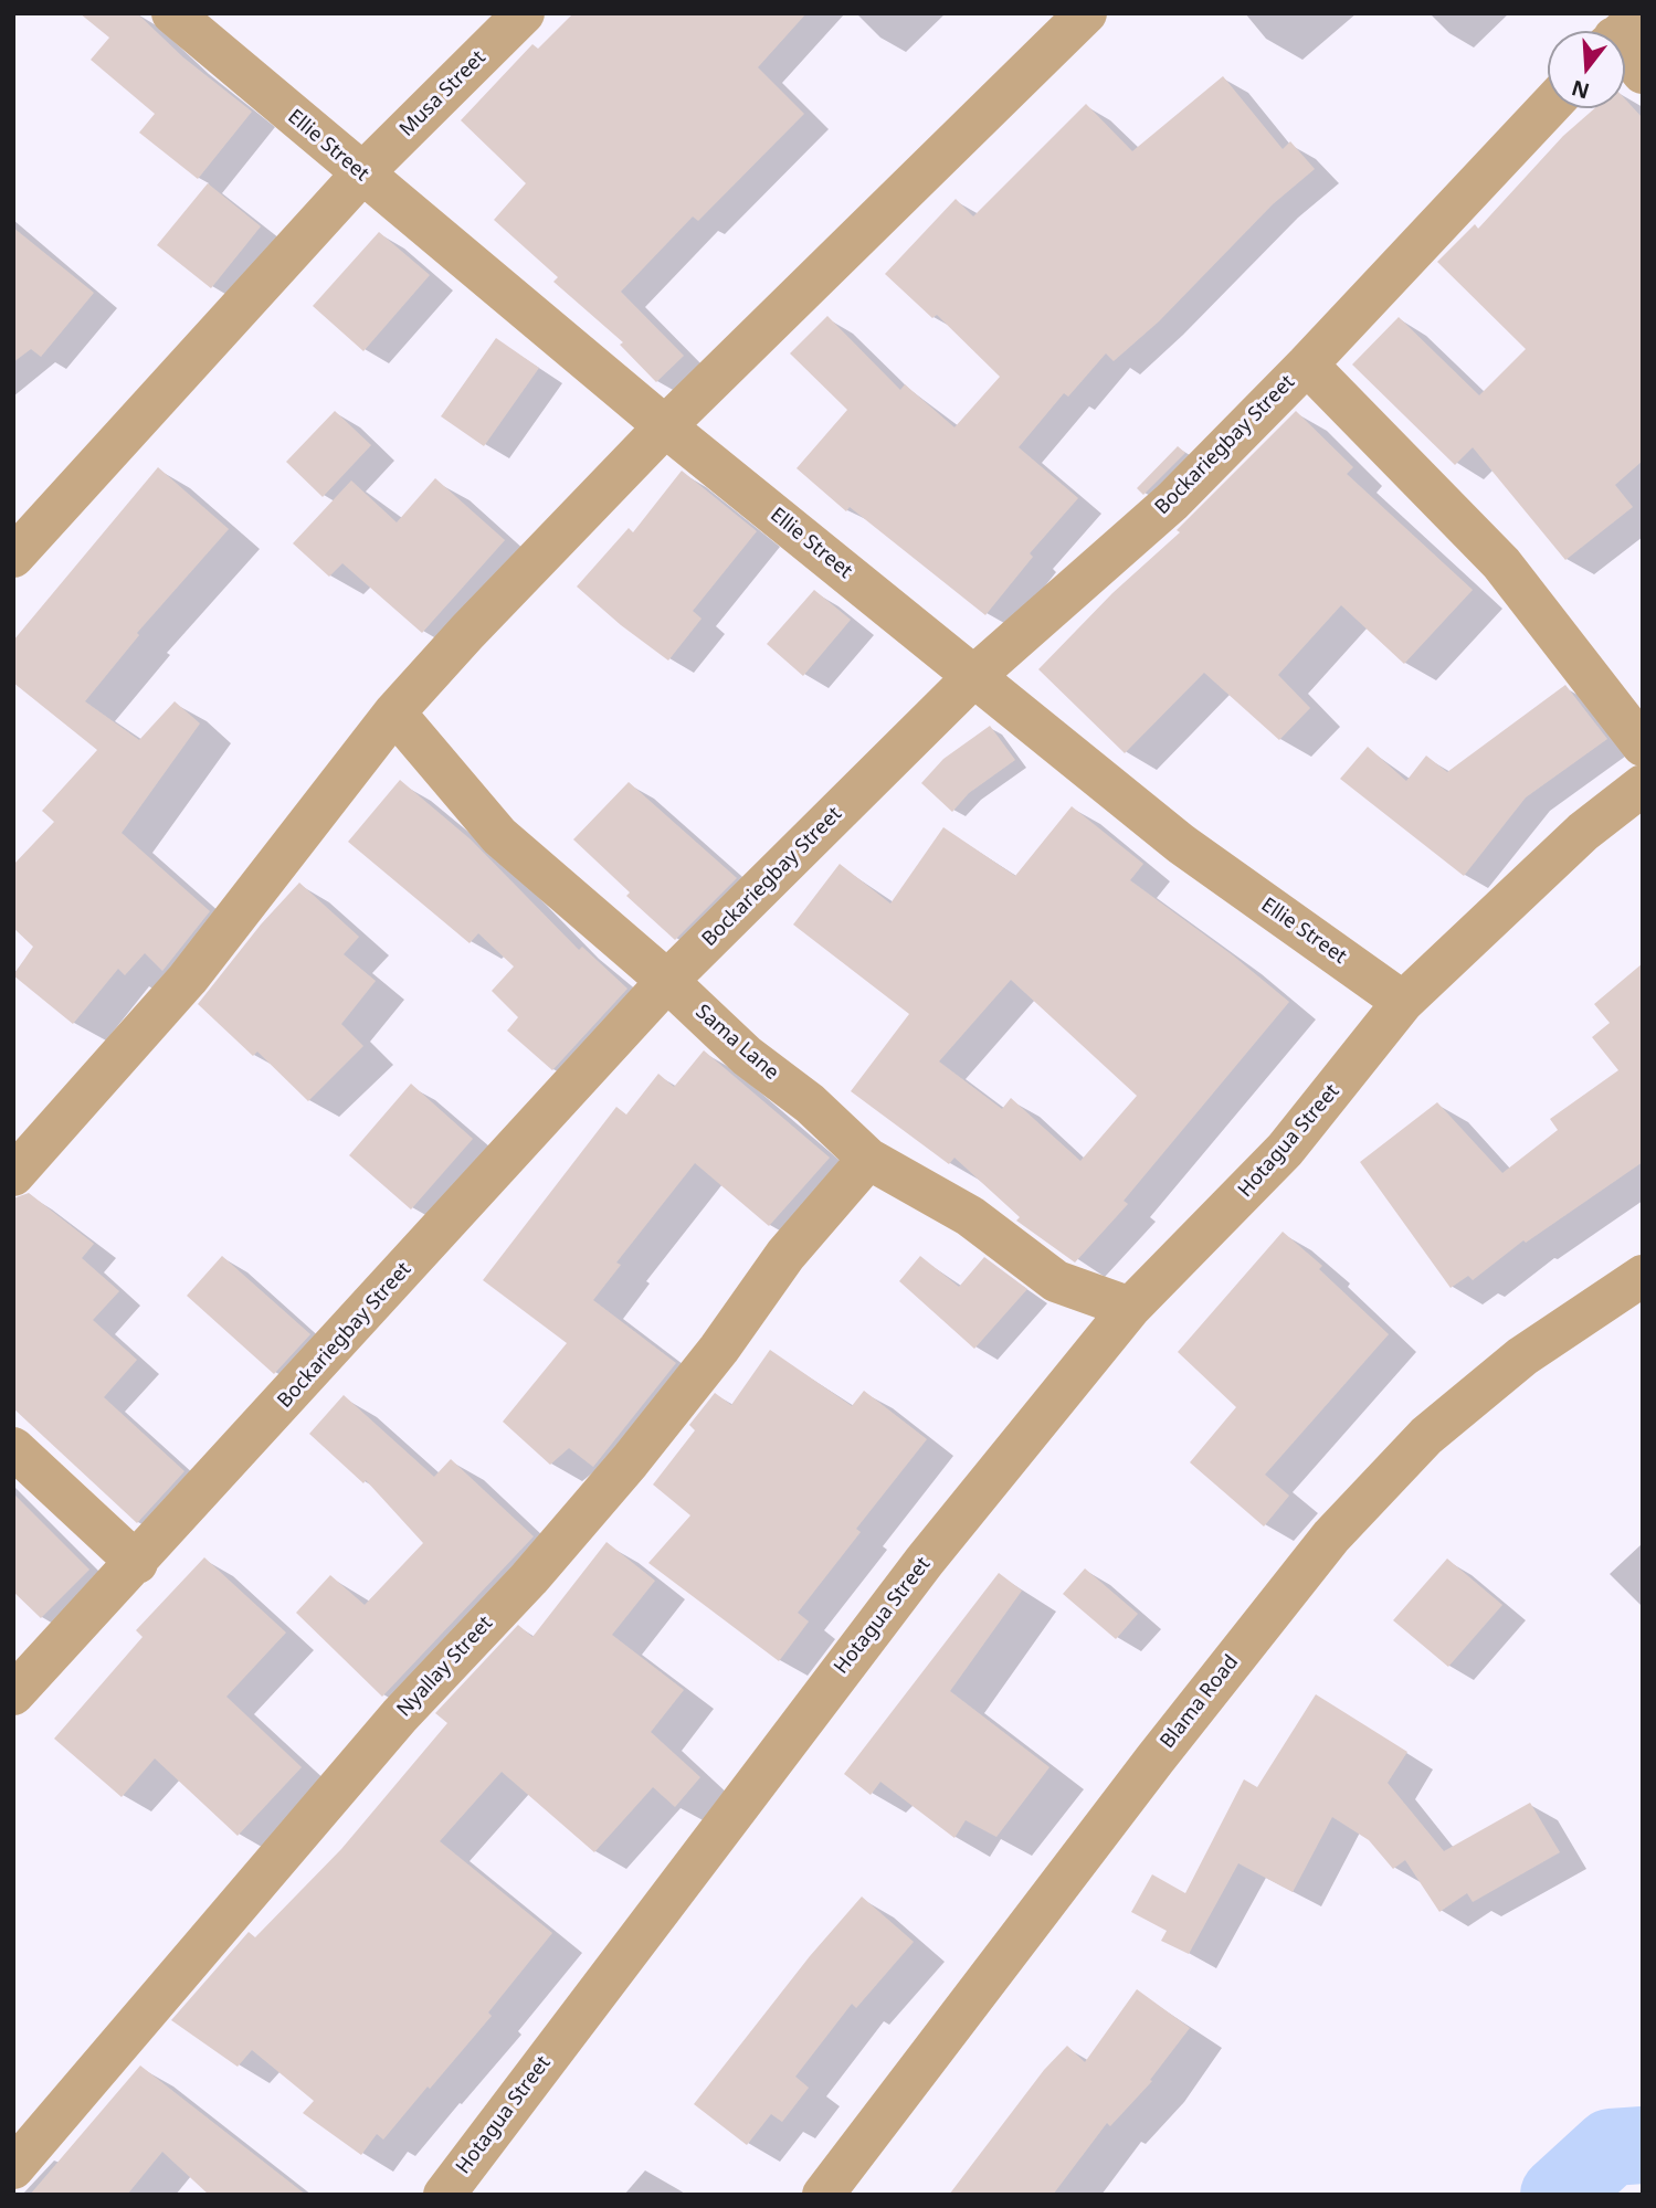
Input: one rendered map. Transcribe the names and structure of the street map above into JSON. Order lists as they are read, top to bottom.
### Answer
{
  "streets": {
    "street": [
      "Musa Street",
      "Ellie Street",
      "Bockariegbay Street",
      "Sama Lane",
      "Hotagua Street",
      "Nyallay Street",
      "Blama Road"
    ]
  },
  "crossings": [
    ["Musa Street", "Ellie Street"],
    ["Ellie Street", "Bockariegbay Street"],
    ["Ellie Street", "Hotagua Street"],
    ["Bockariegbay Street", "Sama Lane"],
    ["Sama Lane", "Hotagua Street"],
    ["Sama Lane", "Nyallay Street"]
  ],
  "north": "bottom"
}
